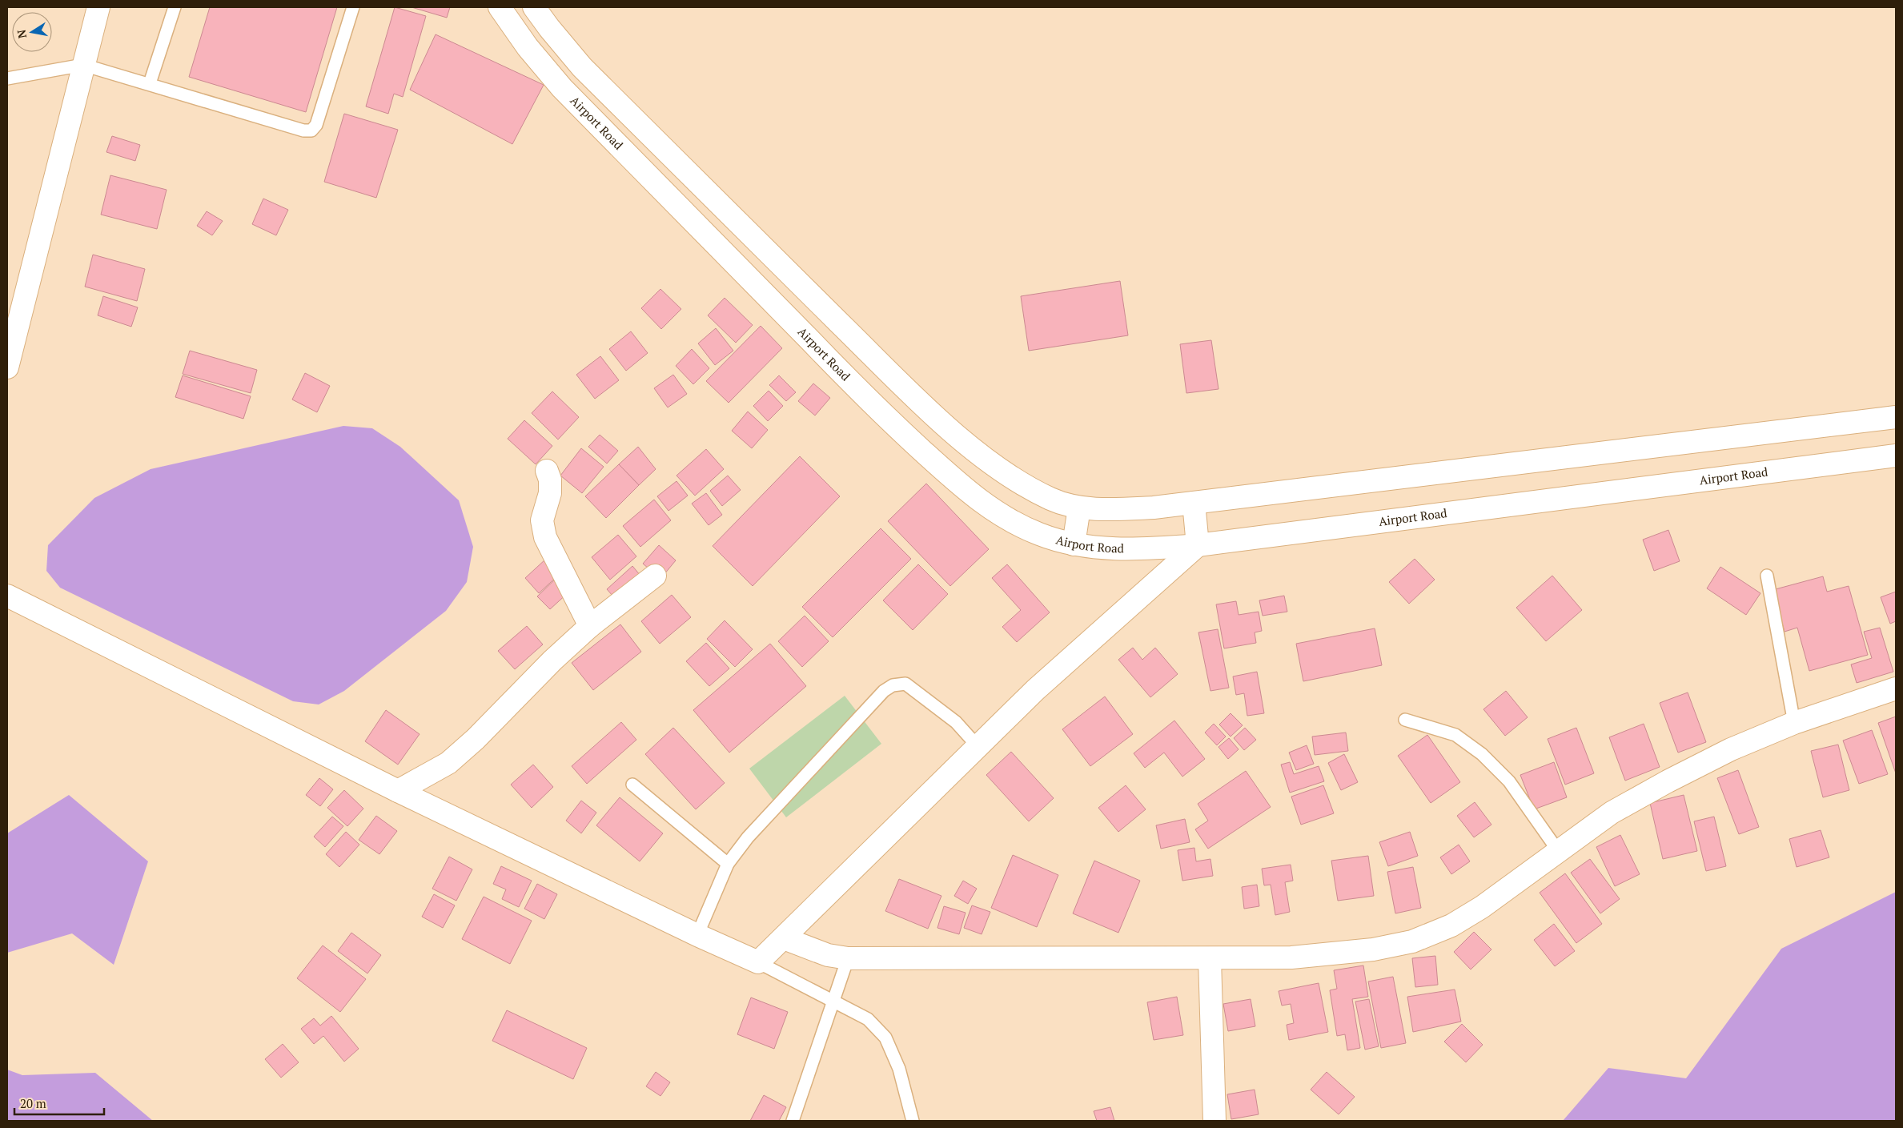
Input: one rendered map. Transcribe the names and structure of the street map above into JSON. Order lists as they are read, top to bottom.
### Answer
{
  "streets": {
    "street": ["Airport Road"]
  },
  "scale_bar": "20 m",
  "north": "left"
}
